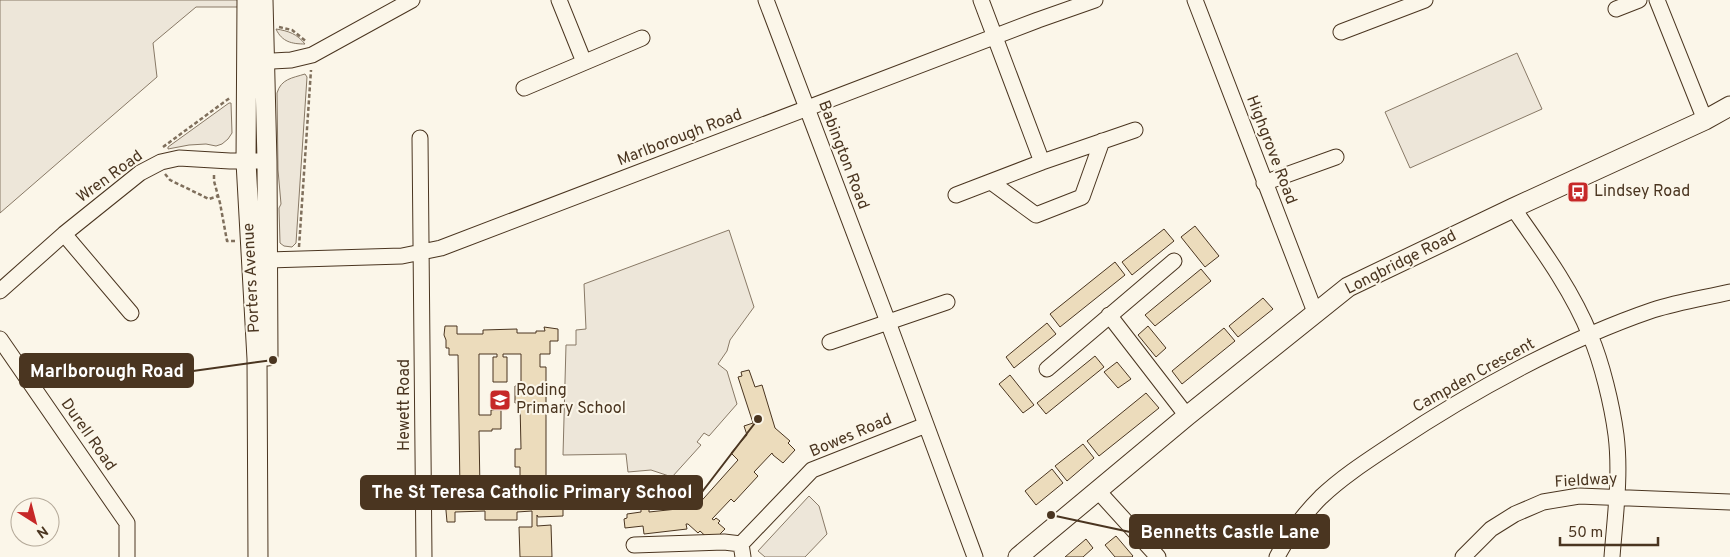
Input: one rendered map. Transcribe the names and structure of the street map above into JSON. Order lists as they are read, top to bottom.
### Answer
{
  "streets": {
    "main road": ["Longbridge Road", "Porters Avenue"],
    "street": [
      "Marlborough Road",
      "Highgrove Road",
      "Babington Road",
      "Wren Road",
      "Campden Crescent",
      "Hewett Road",
      "Durell Road",
      "Bowes Road",
      "Fieldway"
    ]
  },
  "crossings": [
    ["Marlborough Road", "Babington Road"],
    ["Marlborough Road", "Porters Avenue"],
    ["Marlborough Road", "Hewett Road"],
    ["Highgrove Road", "Longbridge Road"],
    ["Babington Road", "Bowes Road"],
    ["Wren Road", "Porters Avenue"]
  ],
  "places": {
    "bus stop": ["Lindsey Road"],
    "other": ["Marlborough Road", "The St Teresa Catholic Primary School", "Bennetts Castle Lane"],
    "school or university": ["Roding Primary School"]
  },
  "scale_bar": "50 m",
  "north": "bottom right"
}
